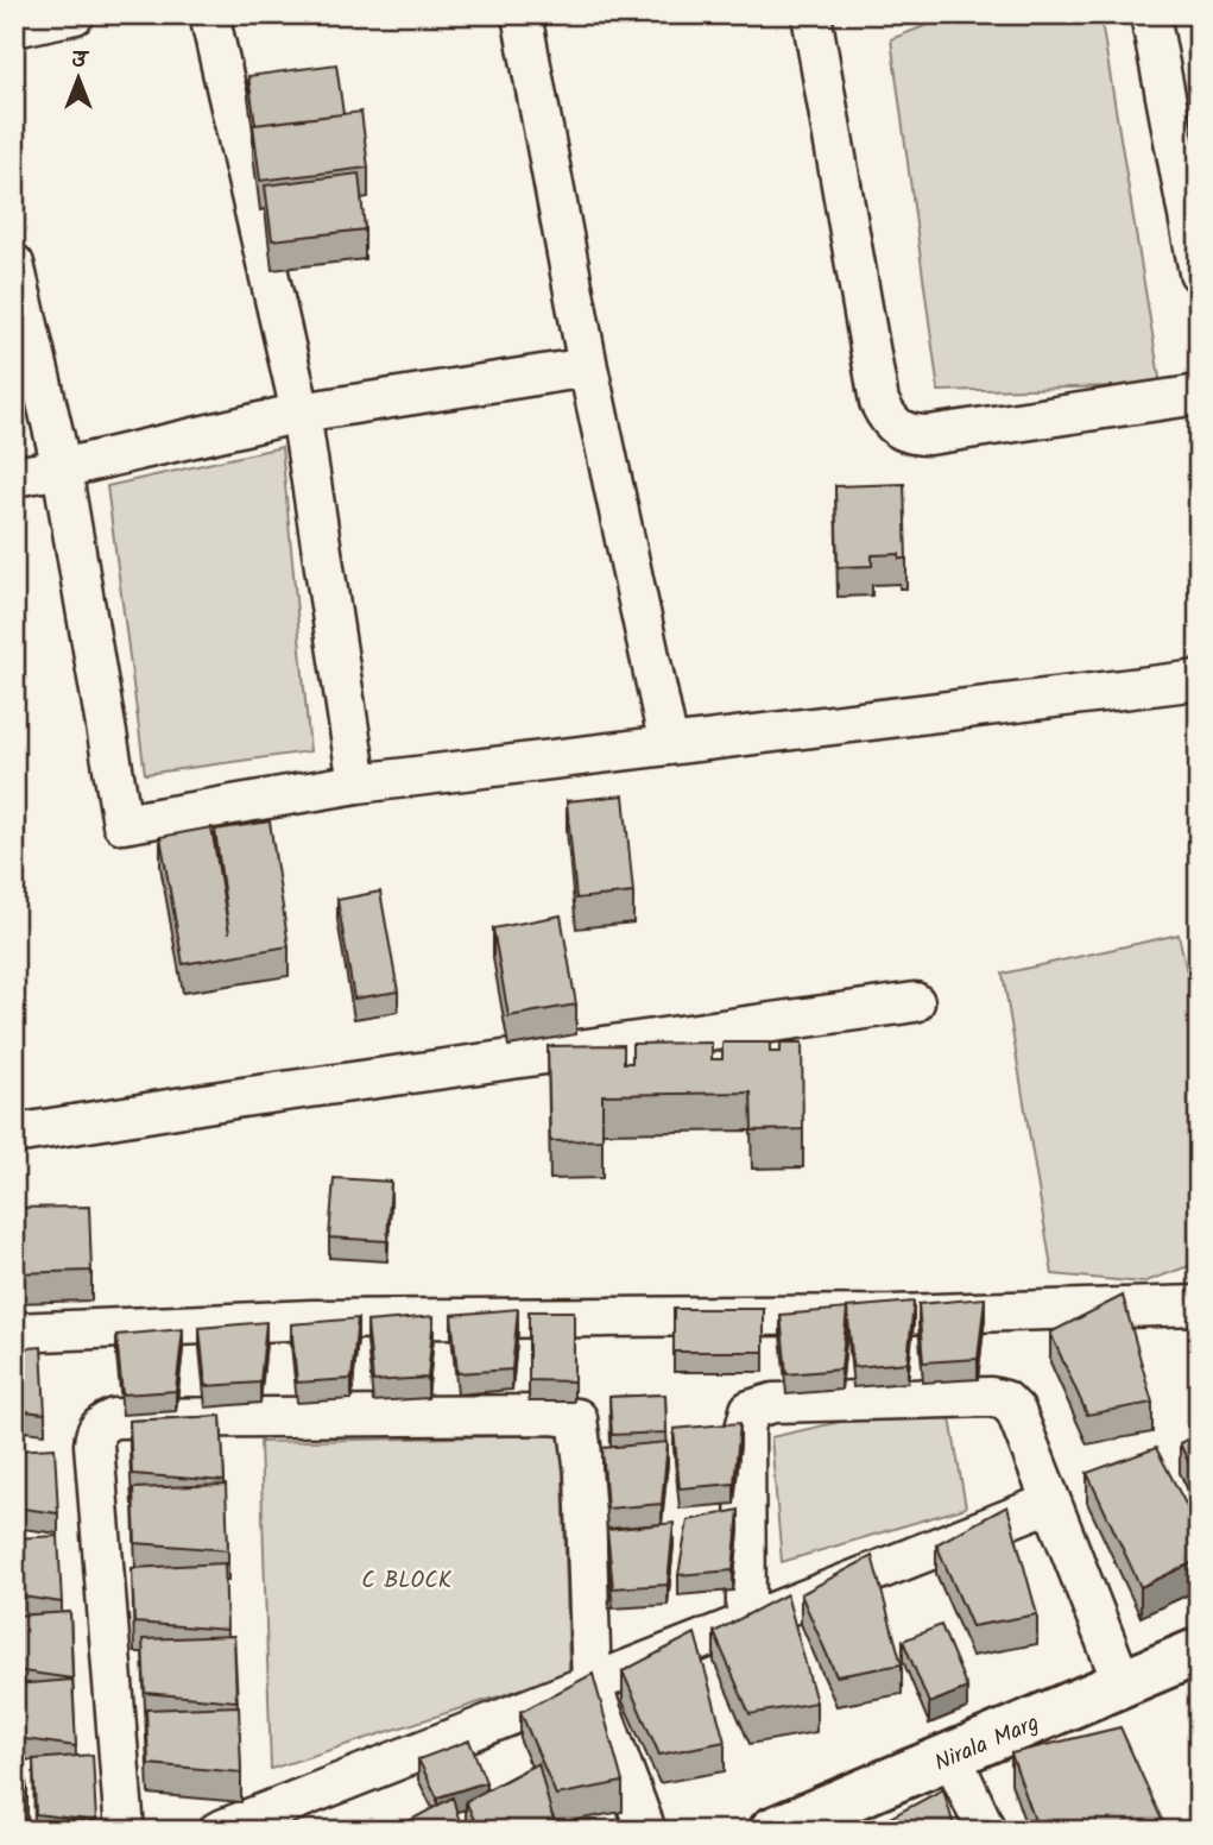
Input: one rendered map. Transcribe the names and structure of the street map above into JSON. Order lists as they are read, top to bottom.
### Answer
{
  "streets": {
    "street": ["Nirala Marg"]
  },
  "parks": ["C BLOCK"],
  "north": "top"
}
